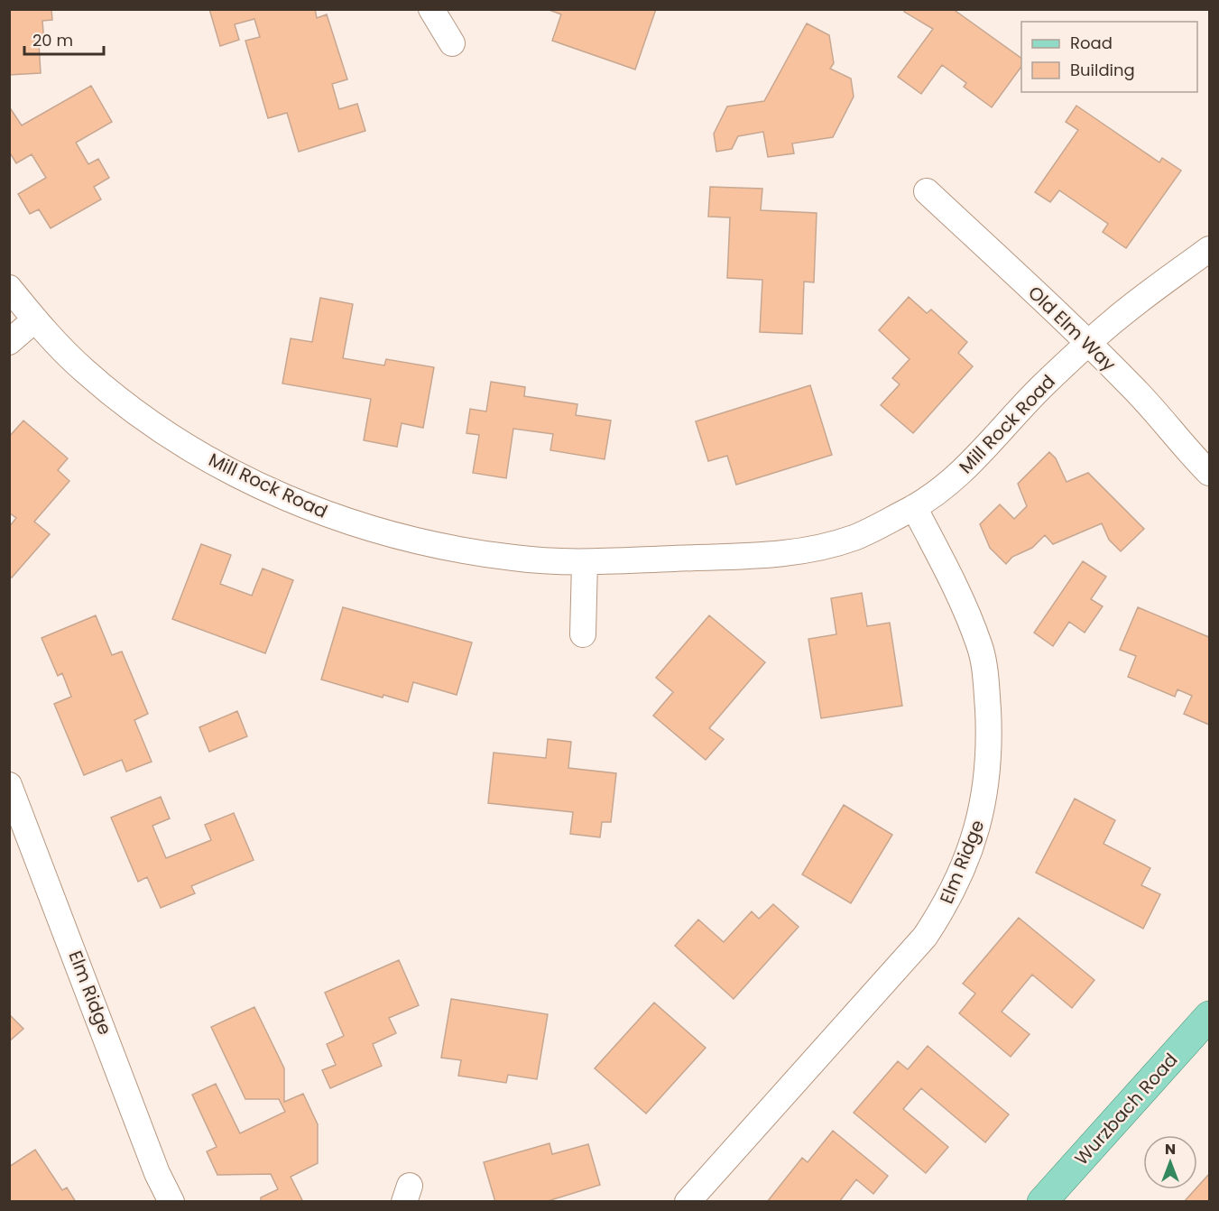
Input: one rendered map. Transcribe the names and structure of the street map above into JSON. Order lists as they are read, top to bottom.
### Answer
{
  "streets": {
    "main road": ["Wurzbach Road"],
    "street": ["Old Elm Way", "Mill Rock Road", "Elm Ridge"]
  },
  "crossings": [
    ["Old Elm Way", "Mill Rock Road"],
    ["Mill Rock Road", "Elm Ridge"]
  ],
  "legend": ["Road", "Building"],
  "scale_bar": "20 m",
  "north": "top"
}
